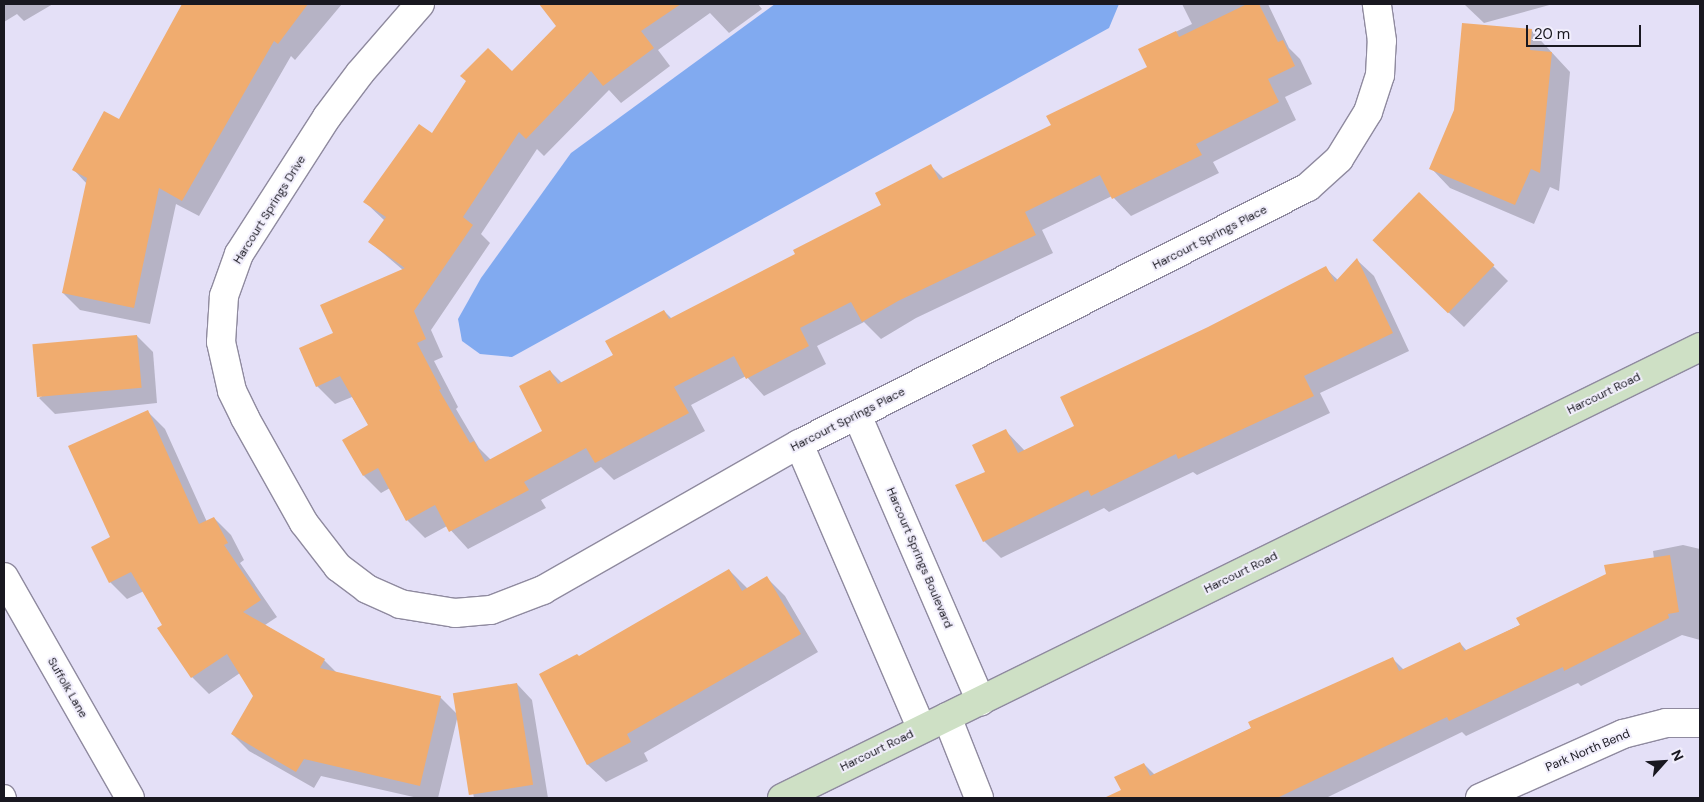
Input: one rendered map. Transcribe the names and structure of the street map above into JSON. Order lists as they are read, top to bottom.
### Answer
{
  "streets": {
    "street": [
      "Harcourt Springs Drive",
      "Harcourt Springs Place",
      "Harcourt Road",
      "Harcourt Springs Boulevard",
      "Suffolk Lane",
      "Park North Bend"
    ]
  },
  "crossings": [
    ["Harcourt Springs Drive", "Harcourt Springs Place"],
    ["Harcourt Springs Place", "Harcourt Springs Boulevard"],
    ["Harcourt Road", "Harcourt Springs Boulevard"]
  ],
  "scale_bar": "20 m",
  "north": "top right"
}
